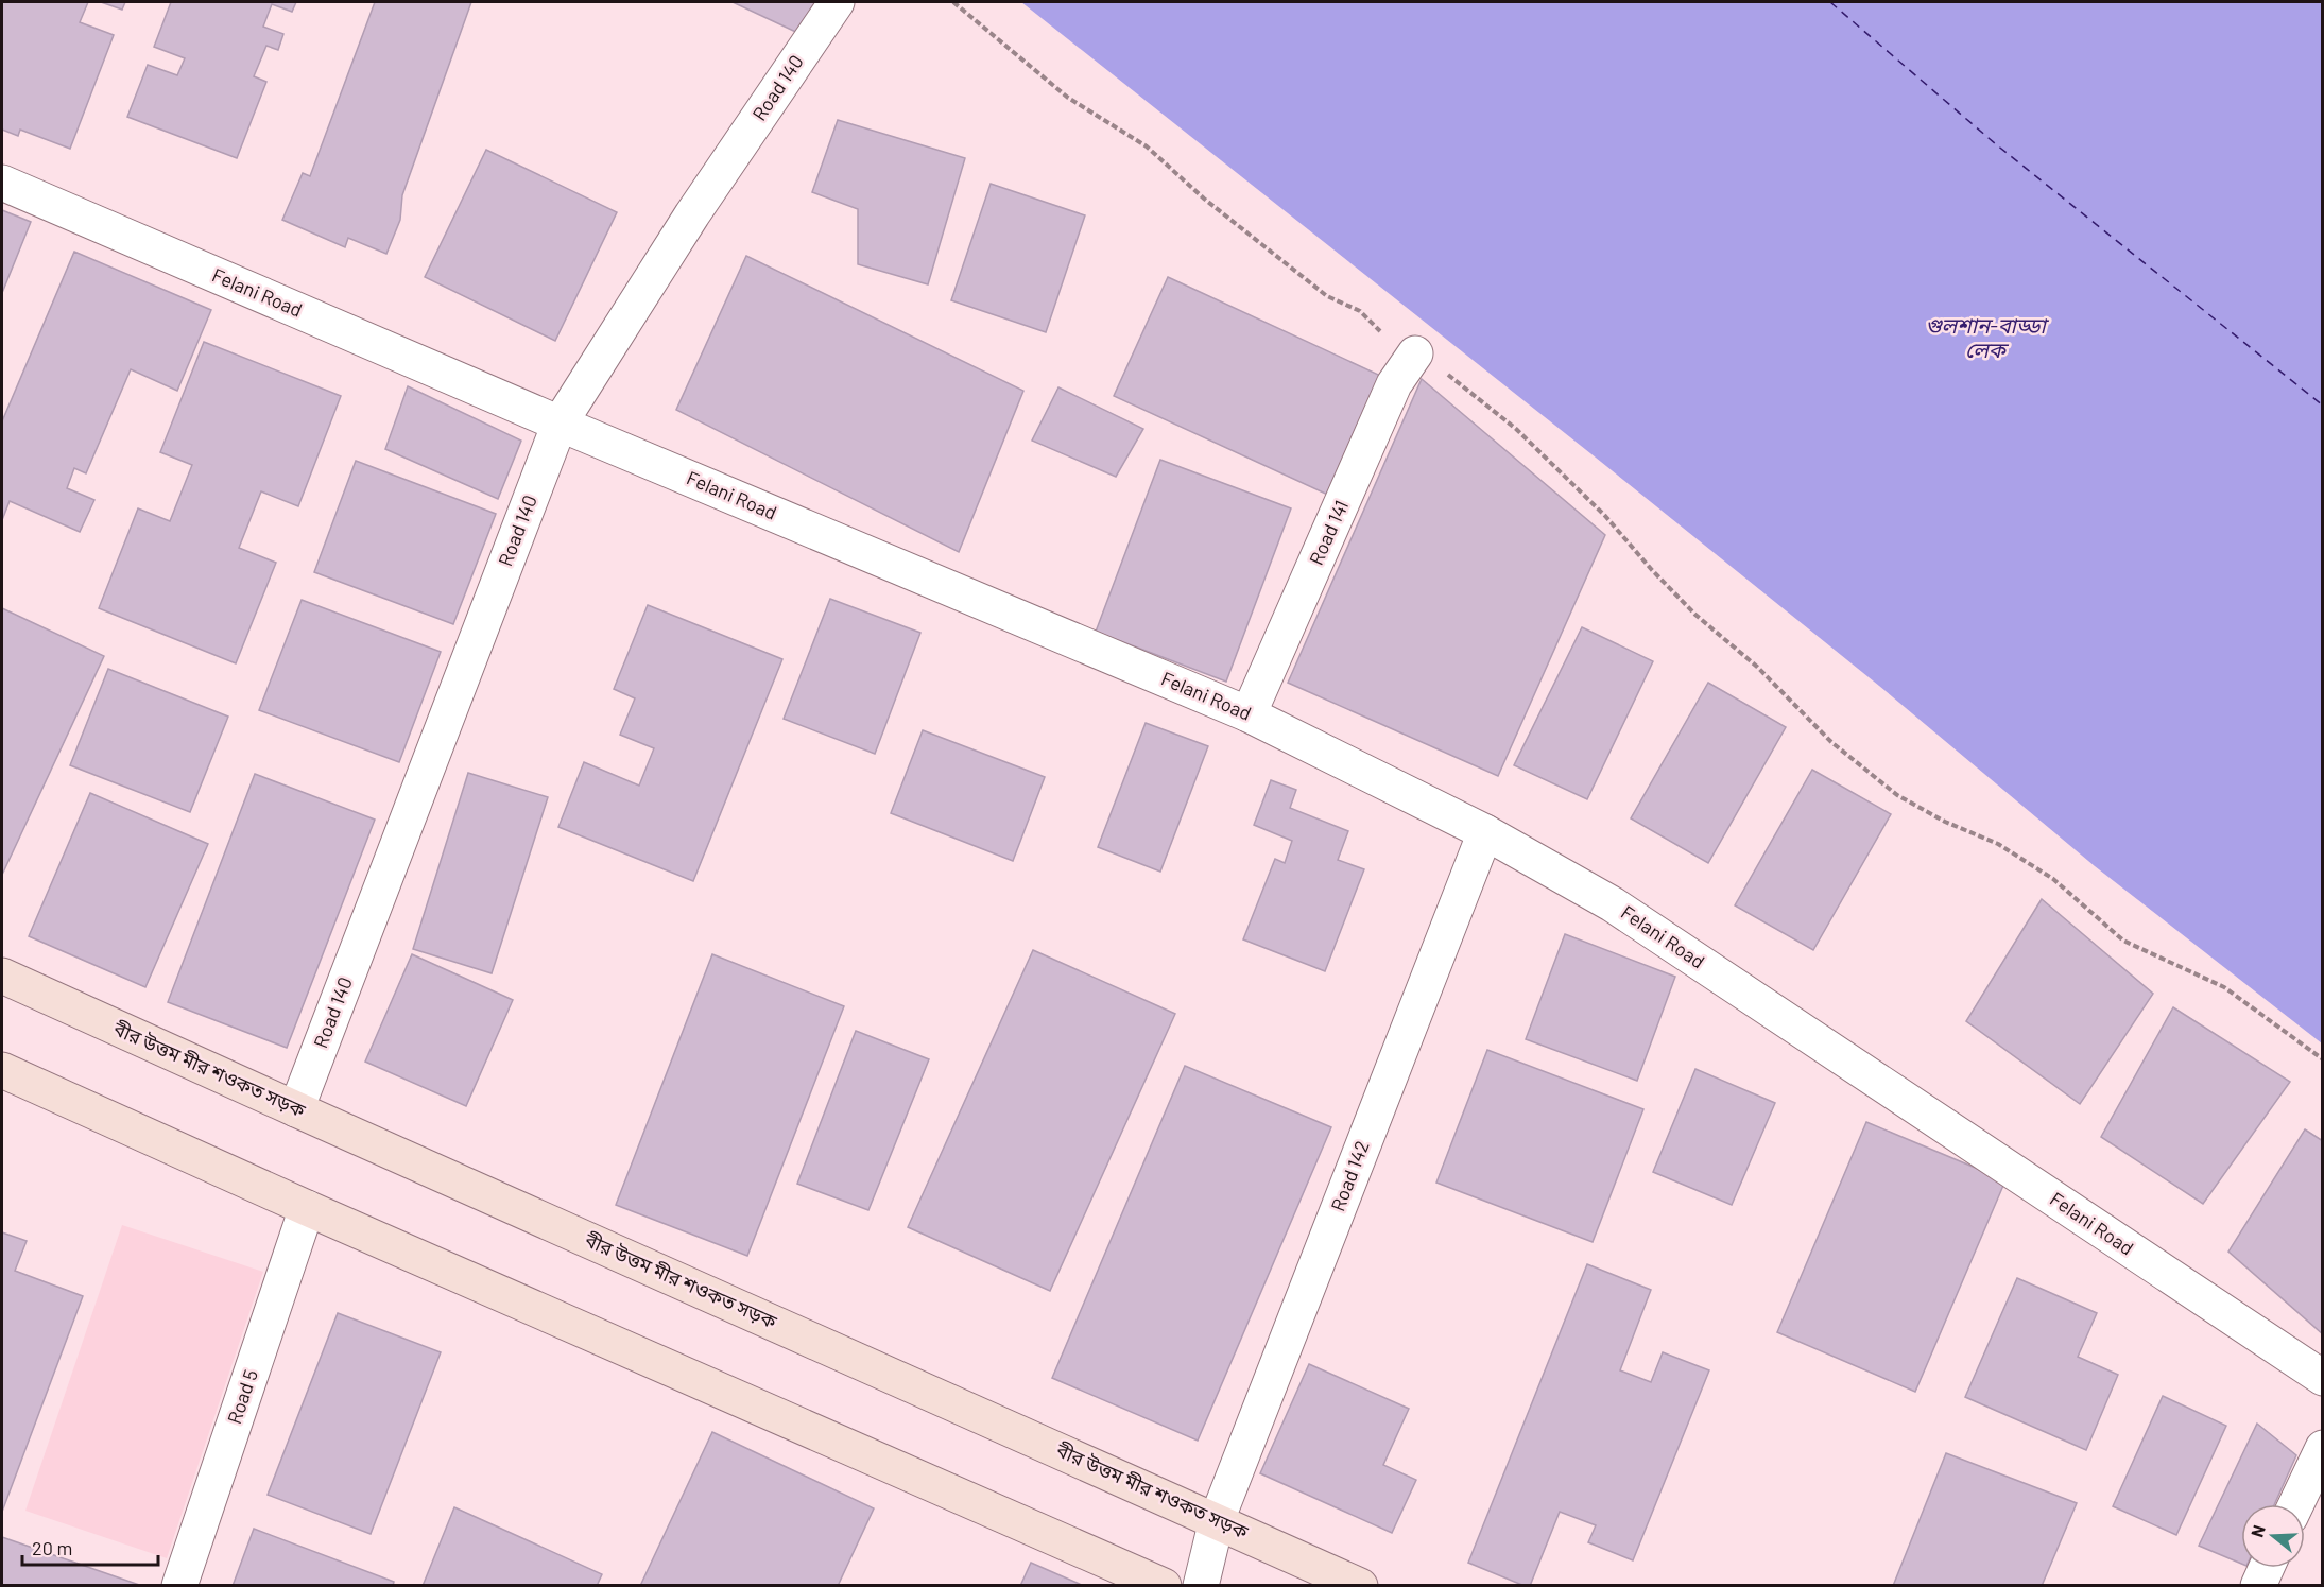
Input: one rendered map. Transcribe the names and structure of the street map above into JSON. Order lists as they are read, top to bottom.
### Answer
{
  "streets": {
    "main road": ["বীর উত্তম মীর শওকত সড়ক"],
    "street": [
      "Road 140",
      "Felani Road",
      "Road 141",
      "Road 142",
      "Road 5"
    ]
  },
  "crossings": [
    ["Road 140", "Felani Road"],
    ["Road 140", "বীর উত্তম মীর শওকত সড়ক"],
    ["Felani Road", "Road 141"],
    ["Felani Road", "Road 142"],
    ["বীর উত্তম মীর শওকত সড়ক", "Road 142"]
  ],
  "water": ["গুলশান-বাড্ডা লেক"],
  "scale_bar": "20 m",
  "north": "left"
}
